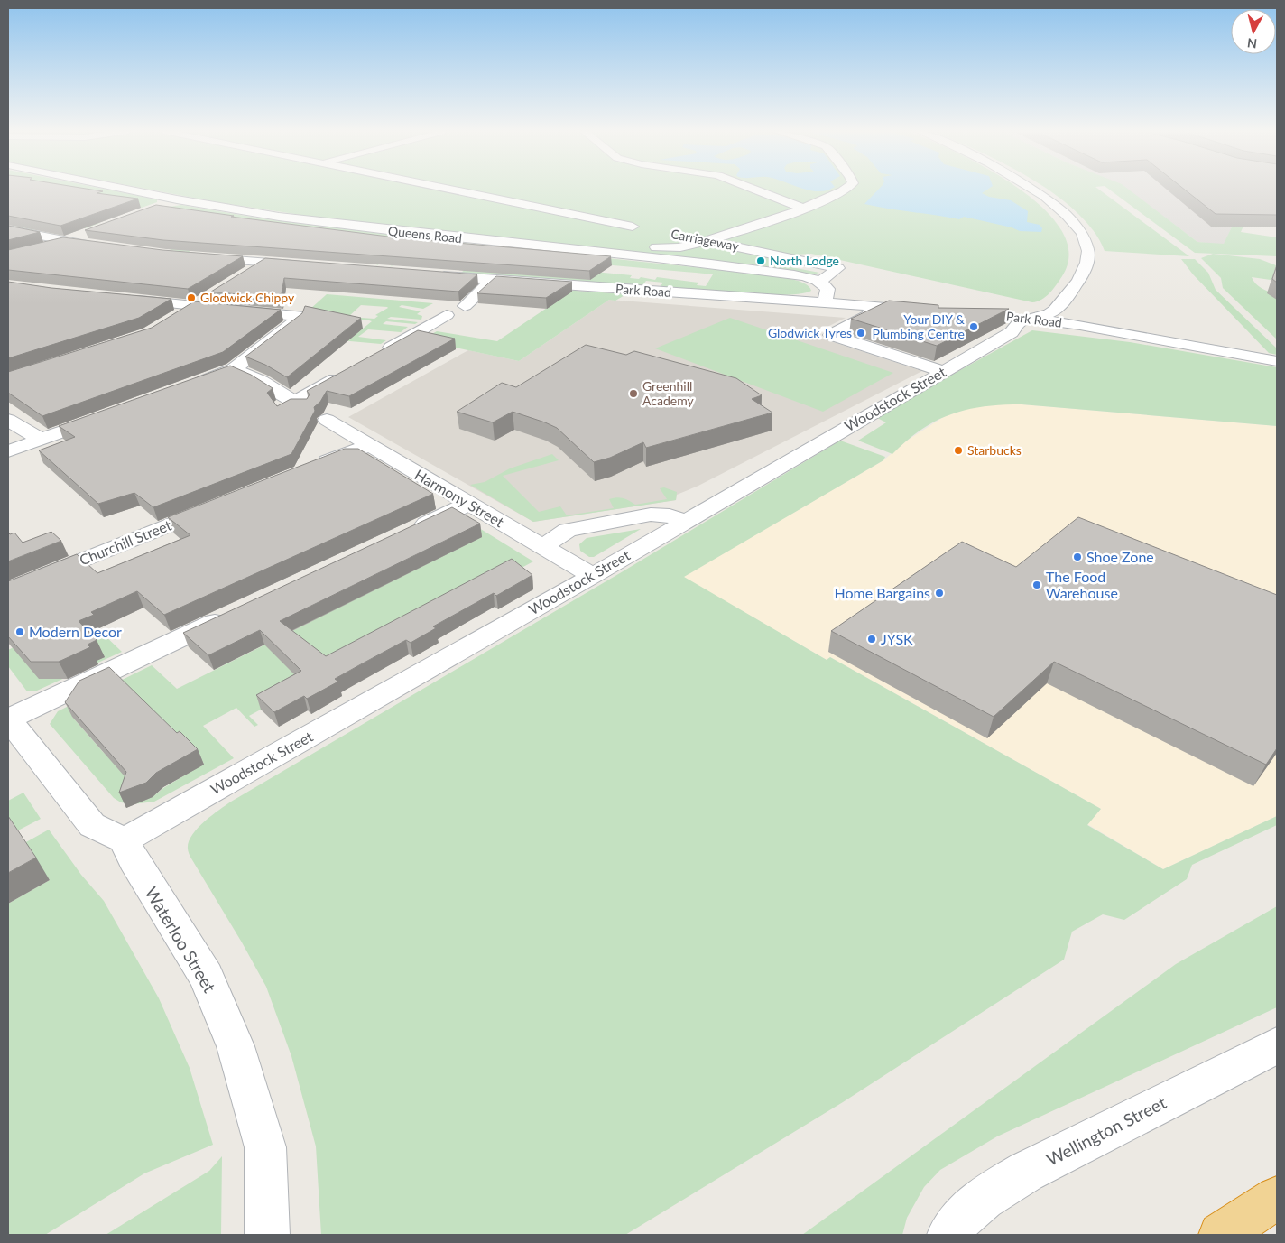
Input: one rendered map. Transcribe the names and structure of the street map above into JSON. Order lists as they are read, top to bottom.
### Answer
{
  "streets": {
    "street": [
      "Queens Road",
      "Carriageway",
      "Park Road",
      "Woodstock Street",
      "Harmony Street",
      "Churchill Street",
      "Waterloo Street",
      "Wellington Street"
    ]
  },
  "crossings": [
    ["Queens Road", "Carriageway"],
    ["Park Road", "Woodstock Street"],
    ["Woodstock Street", "Harmony Street"],
    ["Woodstock Street", "Waterloo Street"]
  ],
  "places": [
    "North Lodge",
    "Glodwick Chippy",
    "Your DIY & Plumbing Centre",
    "Glodwick Tyres",
    "Greenhill Academy",
    "Starbucks",
    "Shoe Zone",
    "The Food Warehouse",
    "Home Bargains",
    "Modern Decor",
    "JYSK"
  ],
  "north": "bottom"
}
